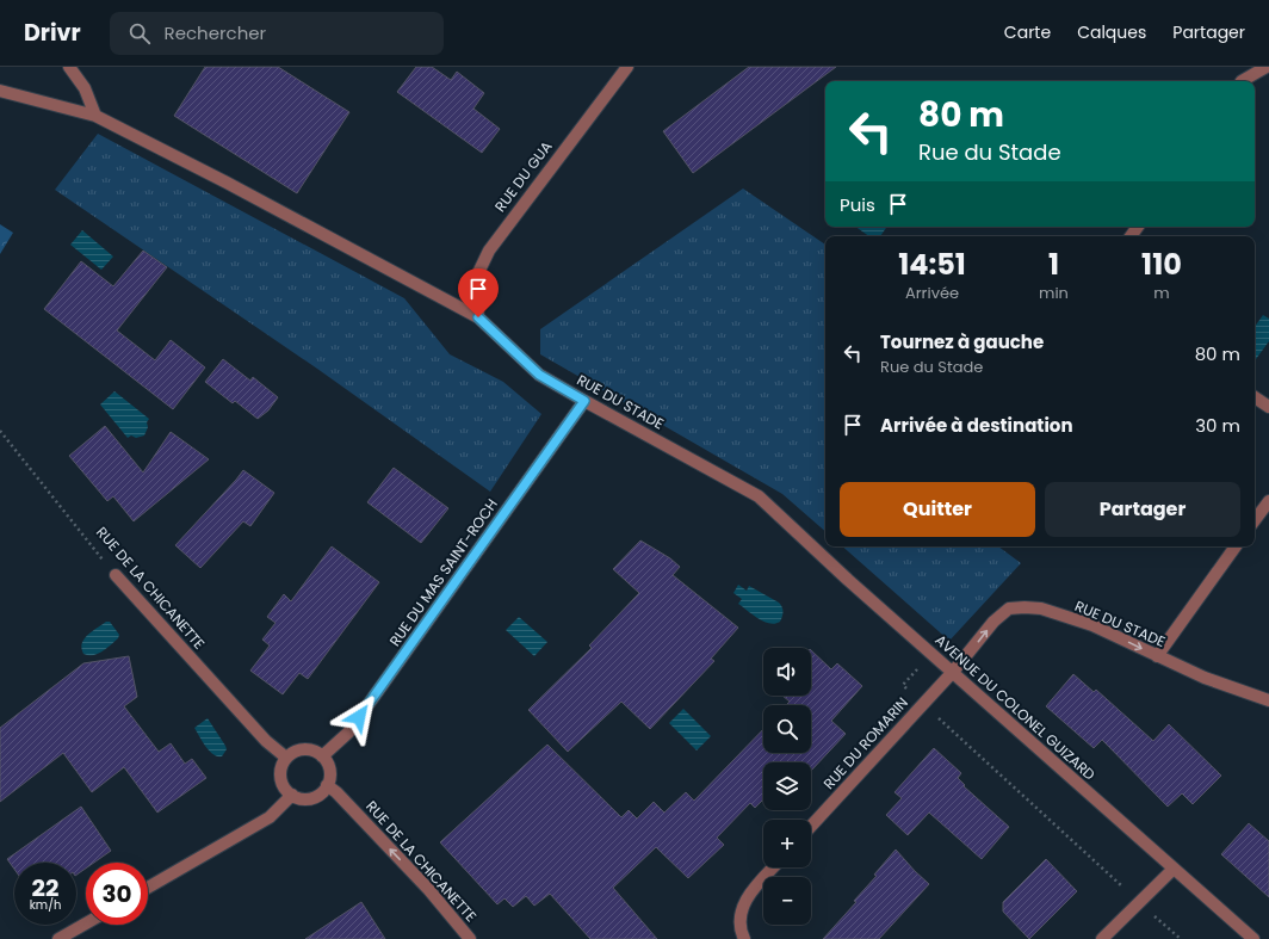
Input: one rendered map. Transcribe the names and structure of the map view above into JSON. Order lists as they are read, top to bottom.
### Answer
{
  "streets": {
    "street": [
      "RUE DU GUA",
      "RUE DU STADE",
      "RUE DU MAS SAINT-ROCH",
      "RUE DE LA CHICANETTE",
      "AVENUE DU COLONEL GUIZARD",
      "RUE DU ROMARIN"
    ]
  },
  "crossings": [
    ["RUE DU GUA", "RUE DU STADE"],
    ["RUE DU STADE", "RUE DU MAS SAINT-ROCH"],
    ["RUE DU STADE", "AVENUE DU COLONEL GUIZARD"],
    ["RUE DU STADE", "RUE DU ROMARIN"],
    ["RUE DU MAS SAINT-ROCH", "RUE DE LA CHICANETTE"],
    ["AVENUE DU COLONEL GUIZARD", "RUE DU ROMARIN"]
  ],
  "page": {
    "header": "Drivr",
    "search": "Rechercher",
    "nav": ["Carte", "Calques", "Partager"],
    "turn": ["80 m", "Rue du Stade"],
    "then": "Puis",
    "eta": [
      "14:51",
      "Arrivée",
      "1",
      "min",
      "110",
      "m"
    ],
    "list": [
      {
        "name": "Tournez à gauche",
        "note": "Rue du Stade",
        "value": "80 m"
      },
      {
        "name": "Arrivée à destination",
        "value": "30 m"
      }
    ],
    "buttons": ["Quitter", "Partager"],
    "map_buttons": ["+", "−"],
    "speed": "22 km/h",
    "limit": "30"
  }
}
